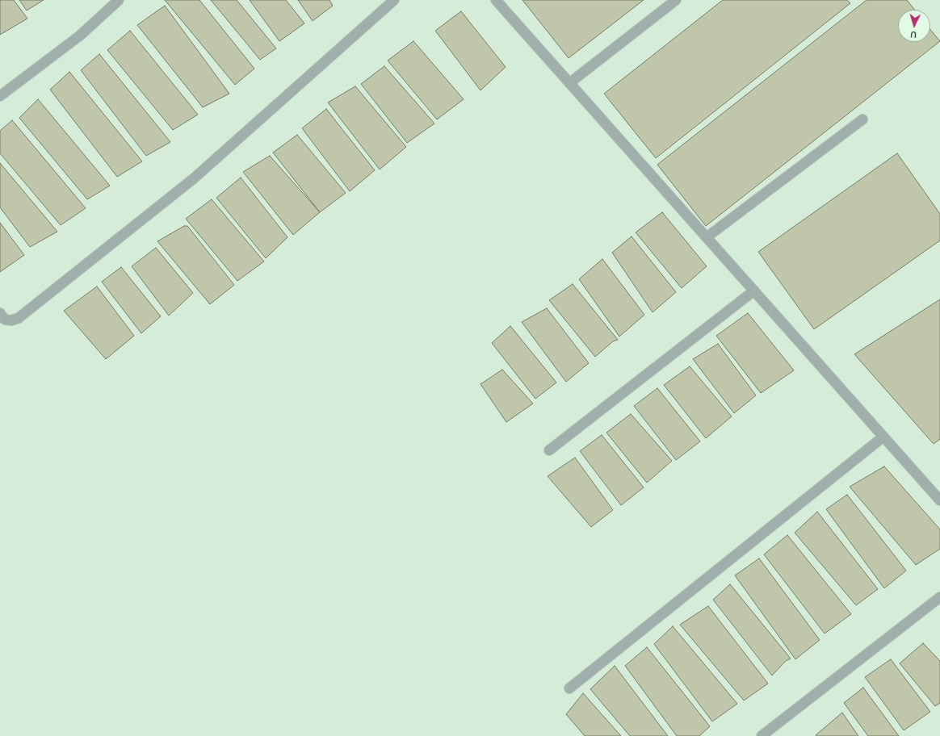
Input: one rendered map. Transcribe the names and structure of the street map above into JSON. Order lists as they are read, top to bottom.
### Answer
{
  "north": "bottom"
}
